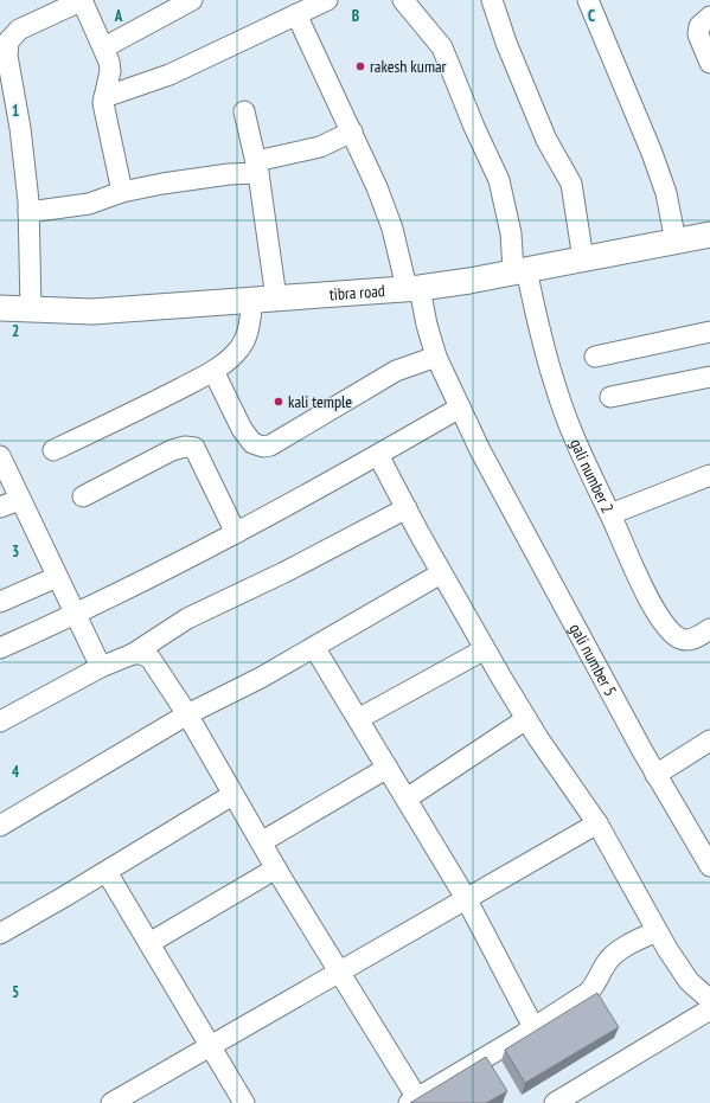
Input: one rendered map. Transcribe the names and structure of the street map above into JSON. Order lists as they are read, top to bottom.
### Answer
{
  "streets": {
    "street": ["tibra road", "gali number 2", "gali number 5"]
  },
  "crossings": [
    ["tibra road", "gali number 2"],
    ["tibra road", "gali number 5"]
  ],
  "places": ["rakesh kumar", "kali temple"],
  "grid": {
    "columns": ["A", "B", "C"],
    "rows": [
      "1",
      "2",
      "3",
      "4",
      "5"
    ]
  }
}
